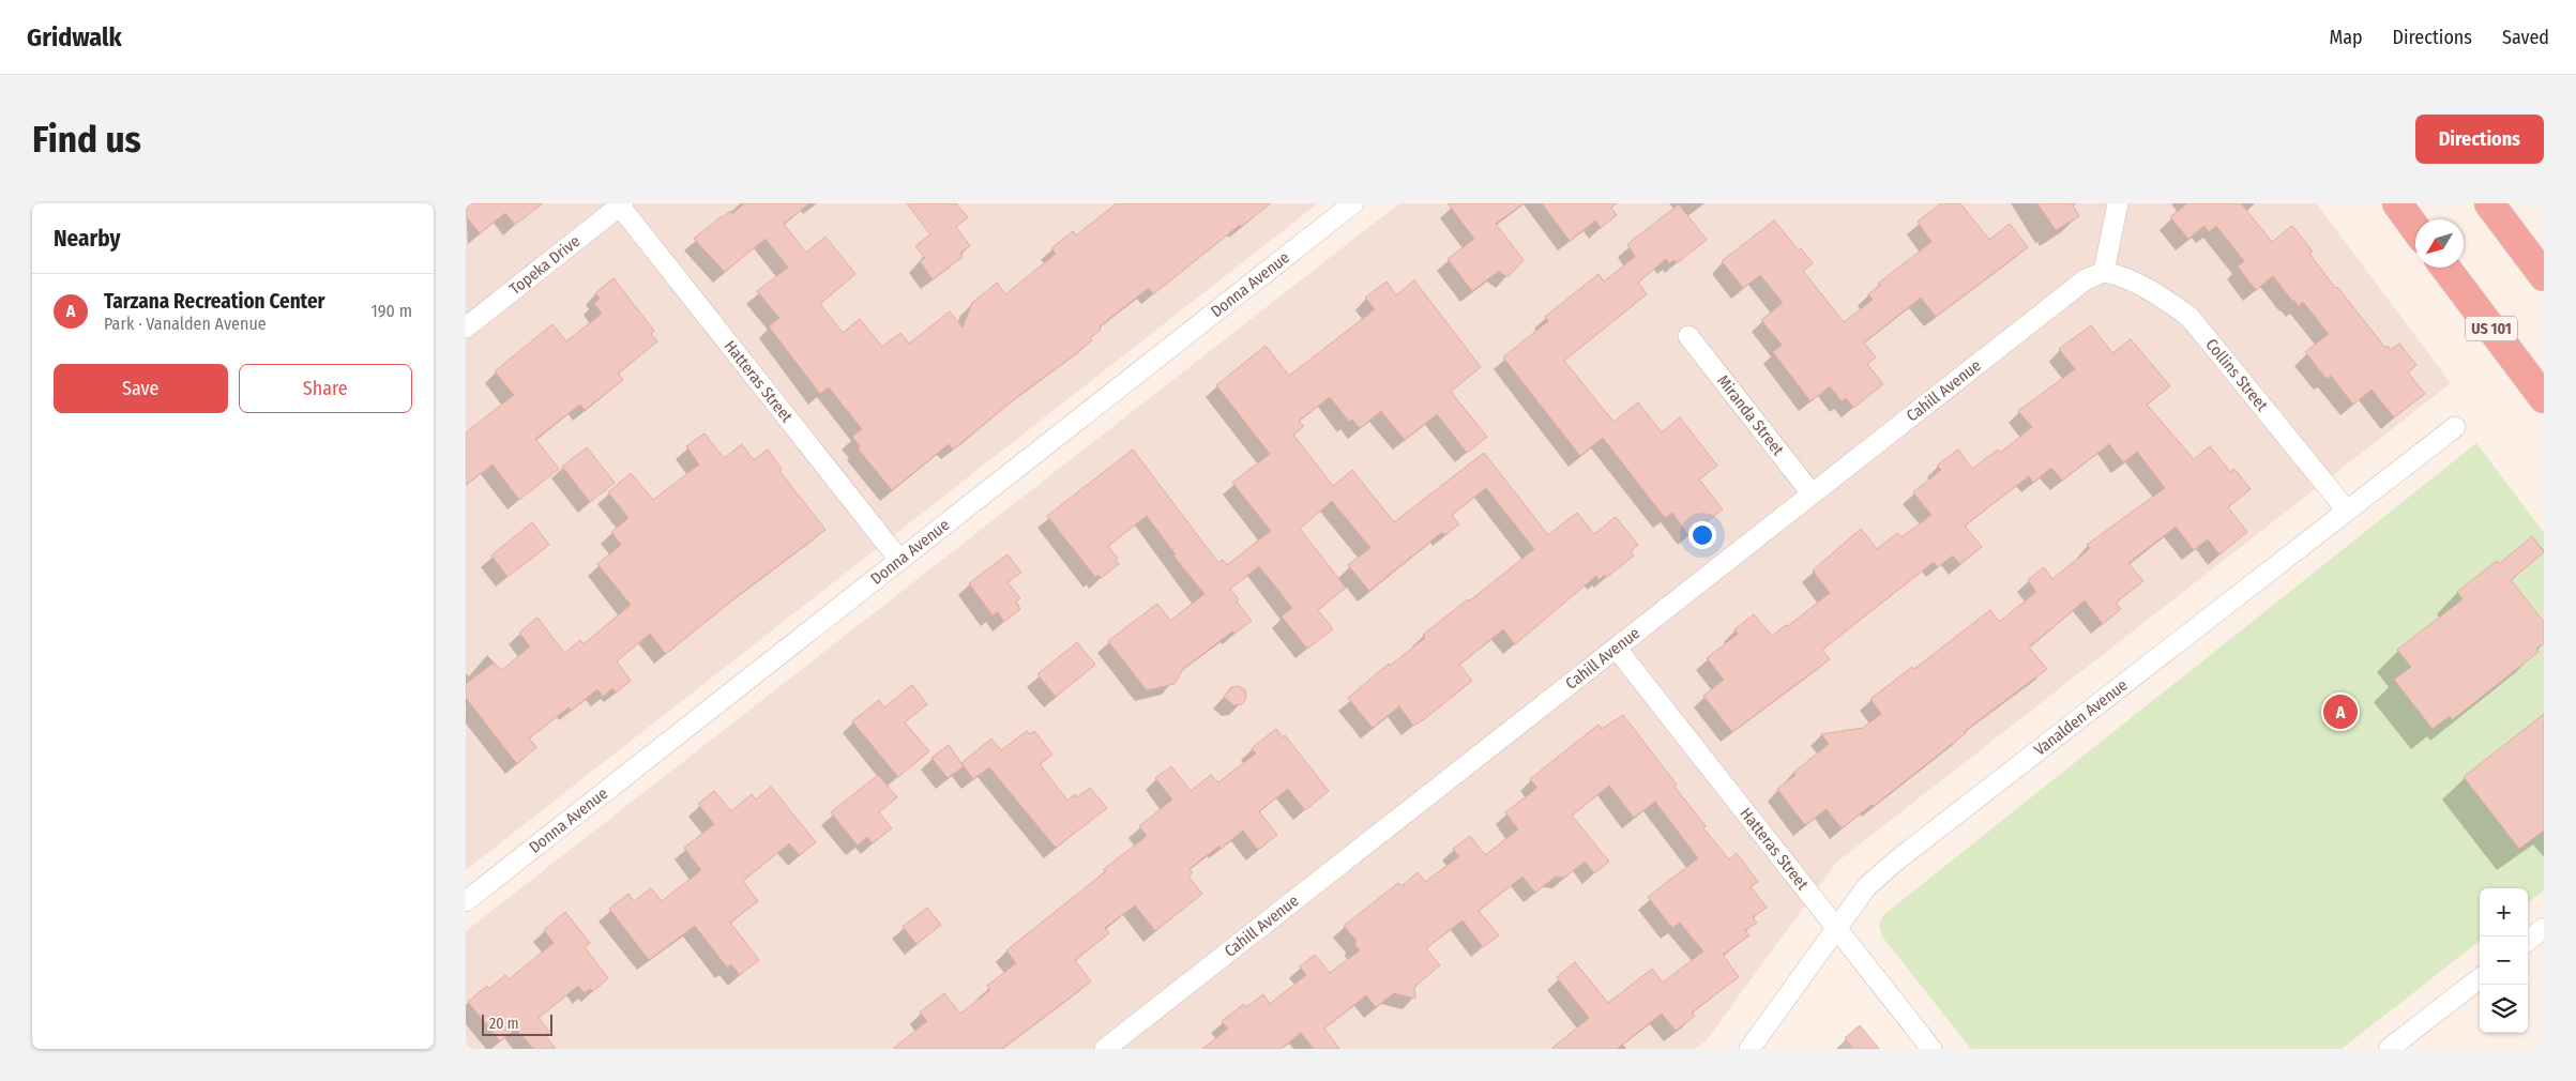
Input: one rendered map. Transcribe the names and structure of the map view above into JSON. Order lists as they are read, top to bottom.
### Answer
{
  "streets": {
    "highway": ["US 101"],
    "street": [
      "Topeka Drive",
      "Donna Avenue",
      "Collins Street",
      "Hatteras Street",
      "Cahill Avenue",
      "Miranda Street",
      "Vanalden Avenue"
    ]
  },
  "crossings": [
    ["Topeka Drive", "Hatteras Street"],
    ["Donna Avenue", "Hatteras Street"],
    ["Collins Street", "Cahill Avenue"],
    ["Collins Street", "Vanalden Avenue"],
    ["Hatteras Street", "Cahill Avenue"],
    ["Hatteras Street", "Vanalden Avenue"],
    ["Cahill Avenue", "Miranda Street"]
  ],
  "scale_bar": "20 m",
  "north": "bottom left",
  "page": {
    "header": "Gridwalk",
    "nav": ["Map", "Directions", "Saved"],
    "buttons": [
      "Directions",
      ["Save", "Share"]
    ],
    "title": "Find us",
    "heading": "Nearby",
    "list": [
      {
        "mark": "A",
        "name": "Tarzana Recreation Center",
        "note": "Park · Vanalden Avenue",
        "value": "190 m"
      }
    ],
    "pins": "A",
    "map_buttons": ["+", "−"],
    "scale": "20 m"
  }
}
